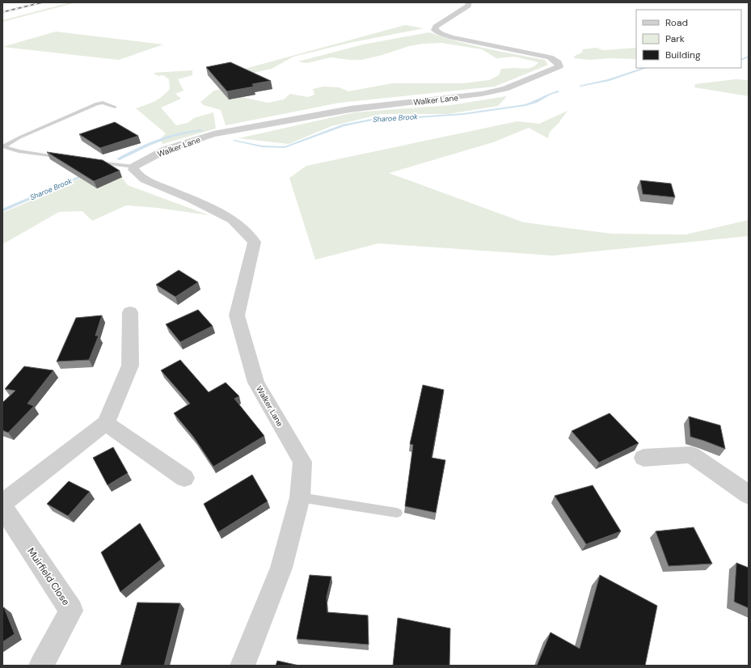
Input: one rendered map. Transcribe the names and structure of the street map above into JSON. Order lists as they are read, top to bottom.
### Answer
{
  "streets": {
    "street": ["Walker Lane", "Muirfield Close"]
  },
  "water": ["Sharoe Brook"],
  "legend": ["Road", "Park", "Building"]
}
